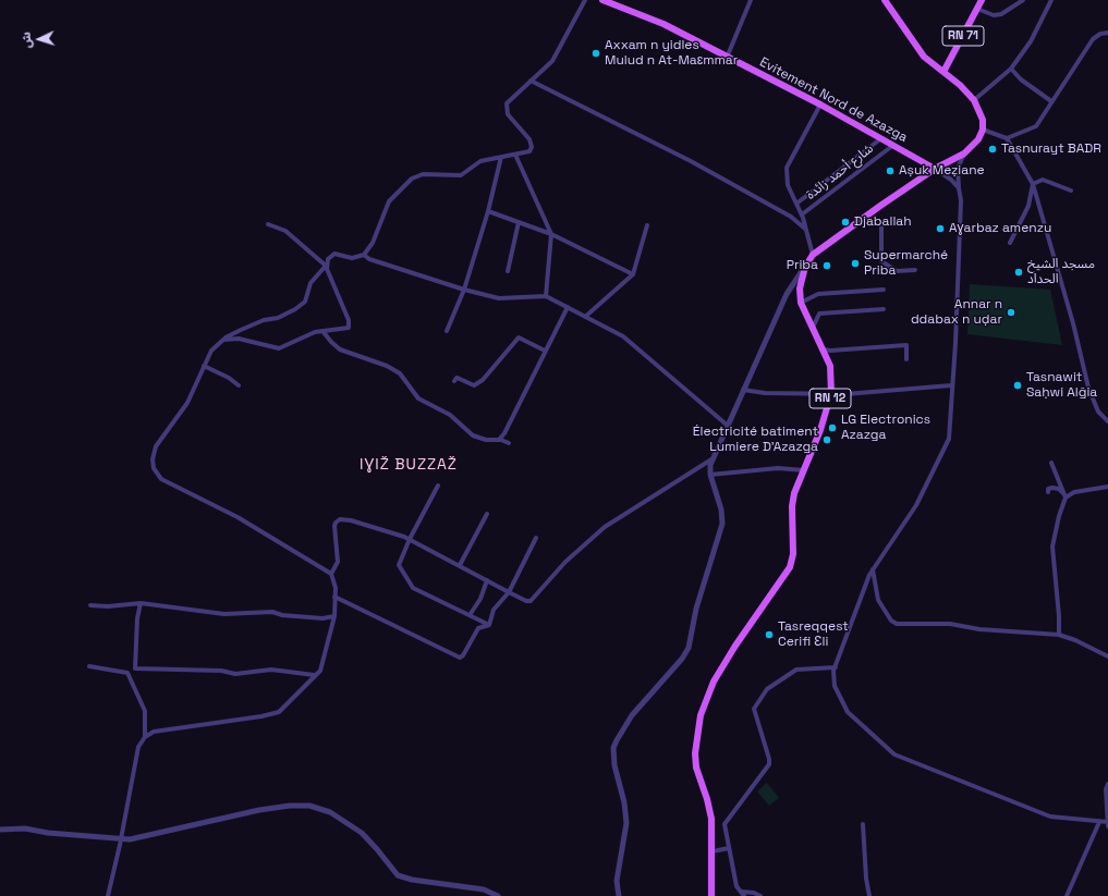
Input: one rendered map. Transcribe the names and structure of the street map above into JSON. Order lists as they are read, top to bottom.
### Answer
{
  "streets": {
    "main road": ["RN 71", "Evitement Nord de Azazga", "RN 12"],
    "street": ["شارع أحمد زائدة"]
  },
  "crossings": [
    ["Evitement Nord de Azazga", "شارع أحمد زائدة"],
    ["Evitement Nord de Azazga", "RN 12"]
  ],
  "districts": ["IƔIŽ BUZZAŽ"],
  "places": [
    "Axxam n yidles Mulud n At-Maɛmmar",
    "Tasnurayt BADR",
    "Aṣuk Meẓiane",
    "Djaballah",
    "Aɣarbaz amenzu",
    "Supermarché Priba",
    "Priba",
    "مسجد الشيخ الحداد",
    "Annar n ddabax n uḍar",
    "Tasnawit Saḥwi Alǧia",
    "LG Electronics Azazga",
    "Électricité batiment Lumiere D'Azazga",
    "Tasreqqest Cerifi Ɛli"
  ],
  "north": "left"
}
